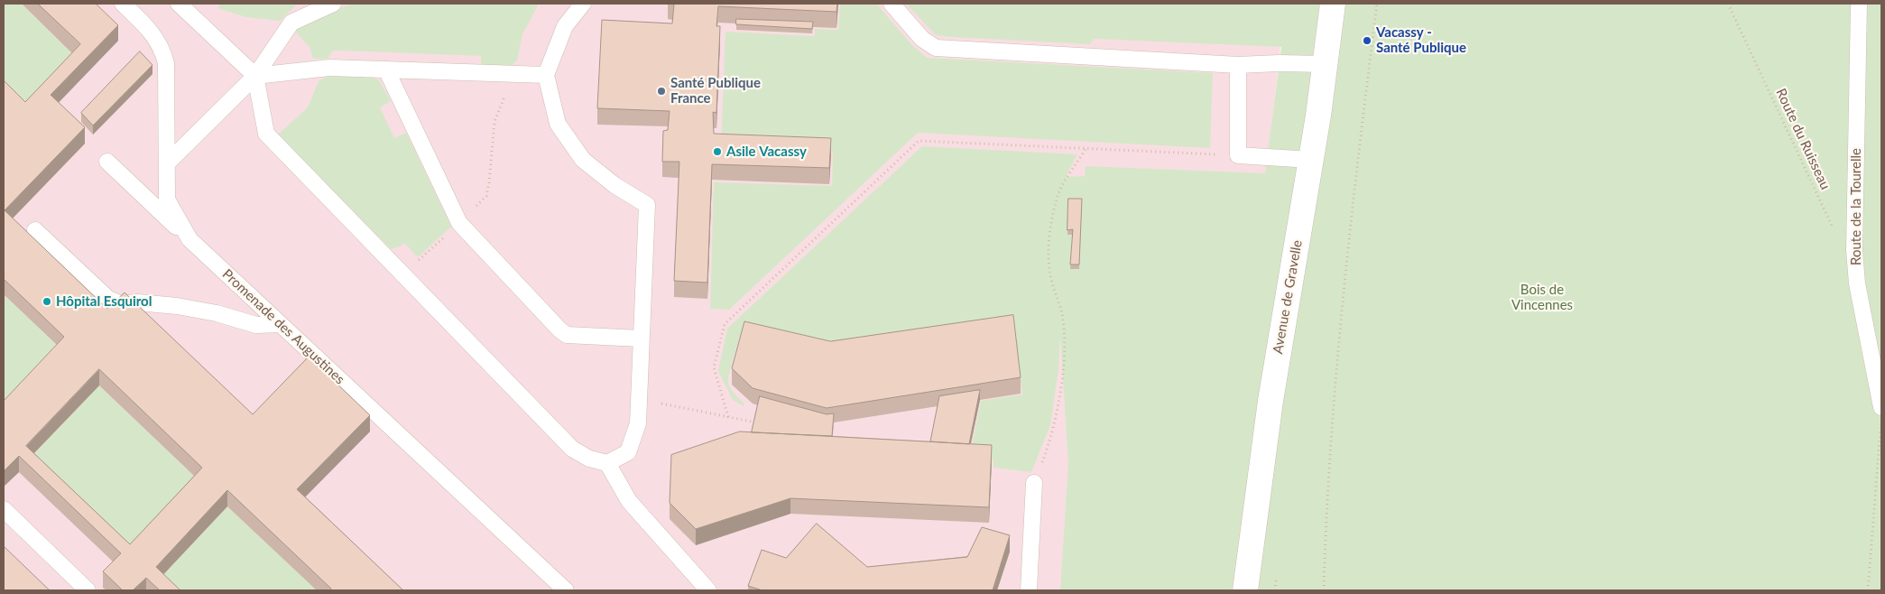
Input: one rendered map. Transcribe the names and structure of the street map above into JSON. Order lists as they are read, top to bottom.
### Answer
{
  "streets": {
    "street": ["Avenue de Gravelle"],
    "lane": ["Route de la Tourelle", "Promenade des Augustines"],
    "path": ["Route du Ruisseau"]
  },
  "parks": ["Bois de Vincennes"],
  "places": [
    "Vacassy - Santé Publique",
    "Santé Publique France",
    "Asile Vacassy",
    "Hôpital Esquirol"
  ]
}
